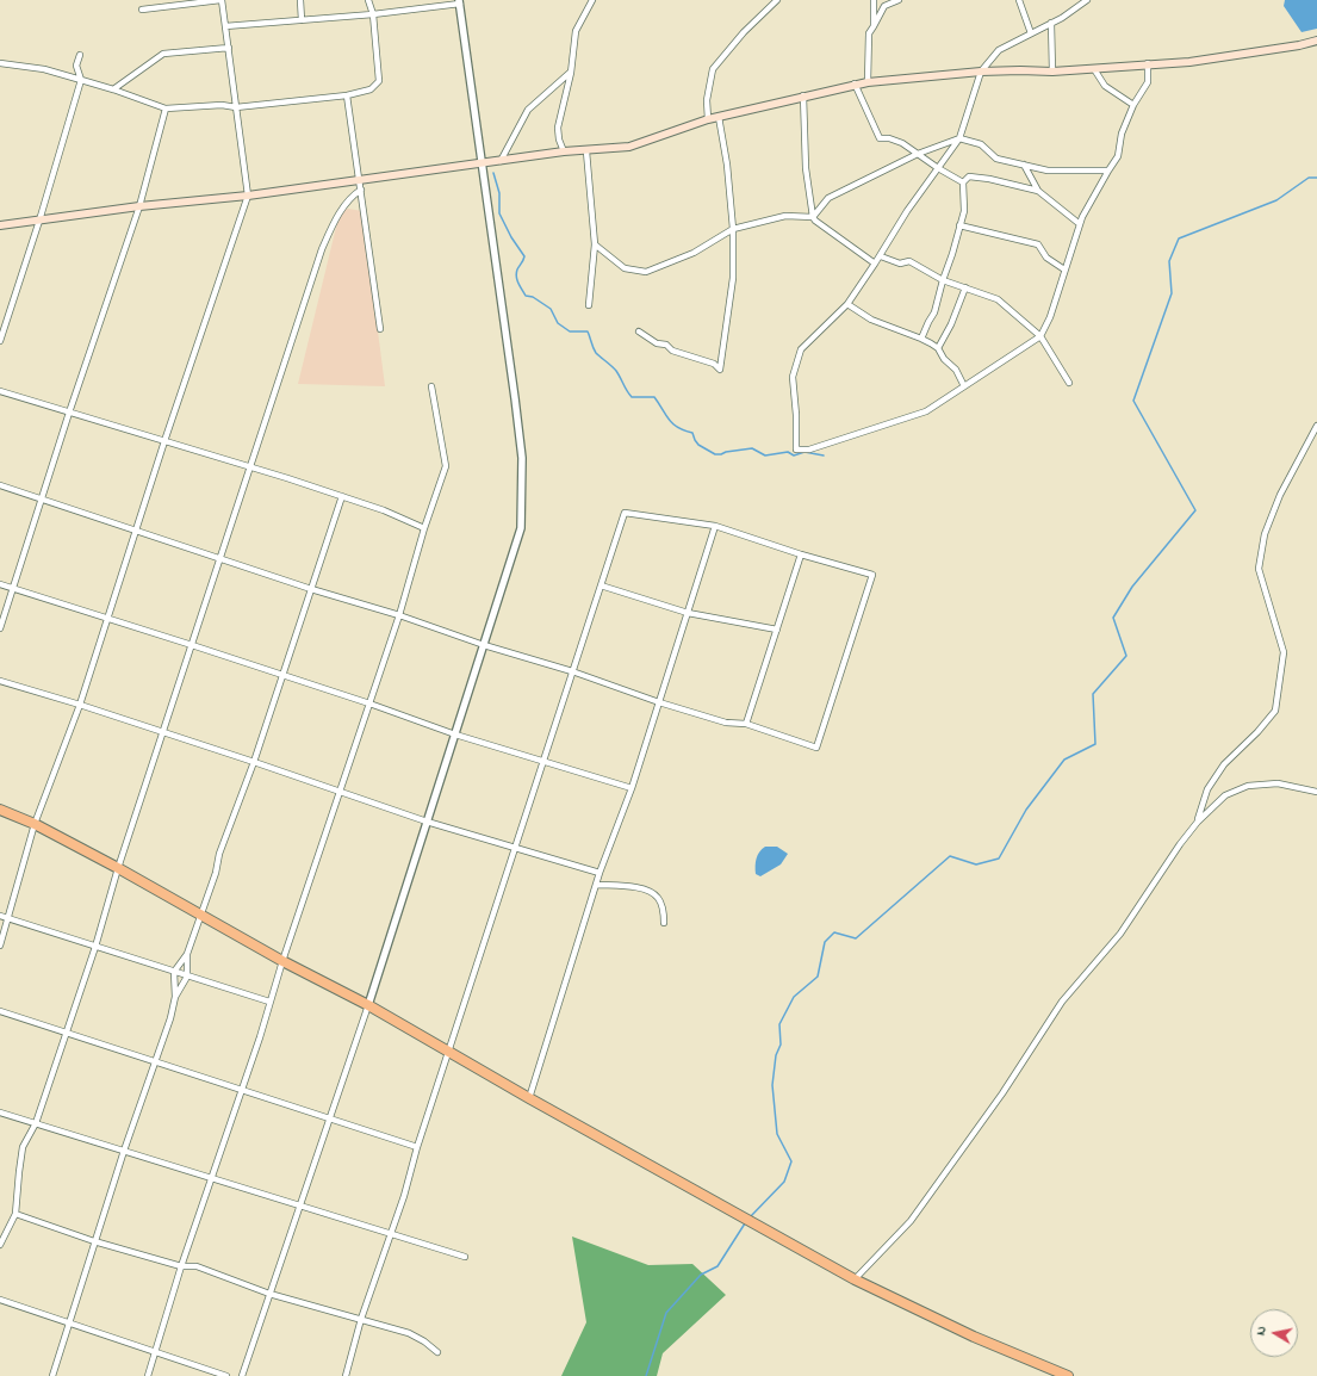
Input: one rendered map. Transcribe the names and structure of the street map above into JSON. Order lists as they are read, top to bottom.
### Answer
{
  "north": "left"
}
